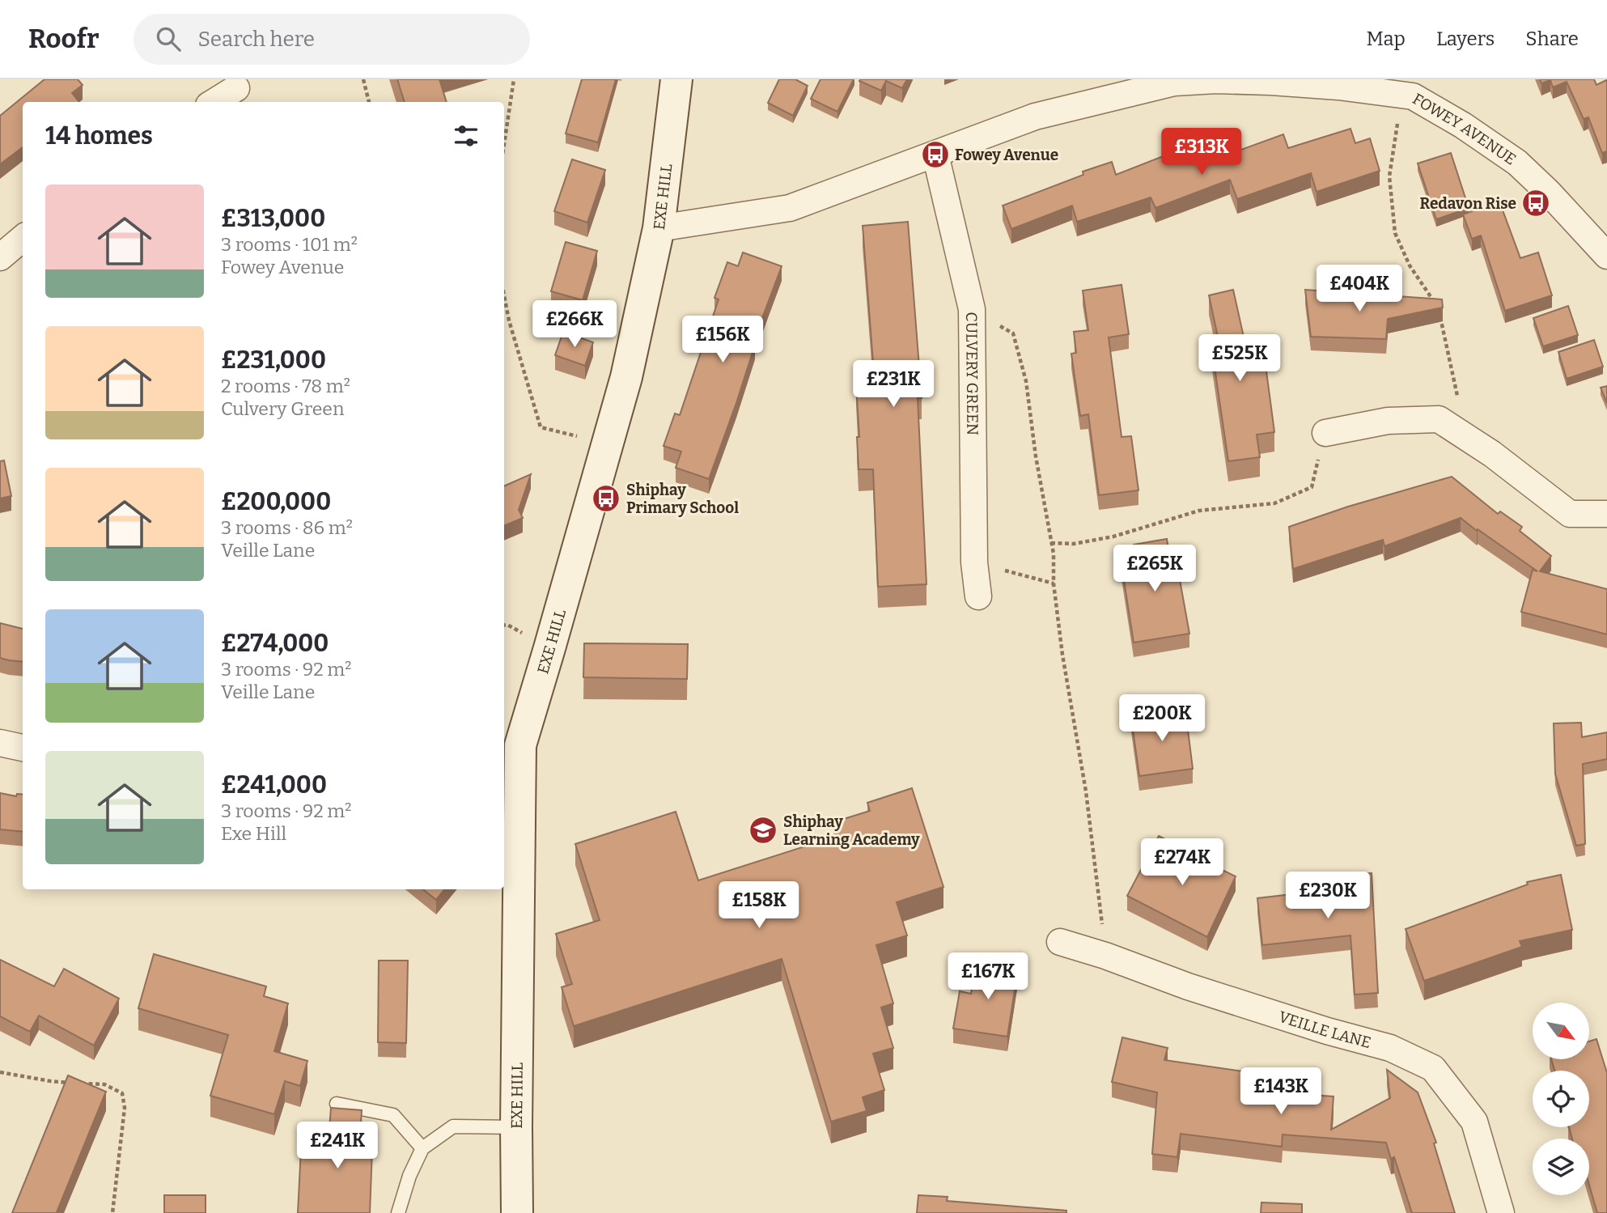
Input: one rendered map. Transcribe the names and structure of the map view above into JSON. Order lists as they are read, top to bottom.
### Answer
{
  "streets": {
    "street": [
      "FOWEY AVENUE",
      "EXE HILL",
      "CULVERY GREEN",
      "VEILLE LANE"
    ]
  },
  "crossings": [
    ["FOWEY AVENUE", "EXE HILL"],
    ["FOWEY AVENUE", "CULVERY GREEN"]
  ],
  "places": {
    "bus stop": ["Fowey Avenue", "Redavon Rise", "Shiphay Primary School"],
    "school or university": ["Shiphay Learning Academy"]
  },
  "north": "bottom right",
  "page": {
    "header": "Roofr",
    "search": "Search here",
    "nav": ["Map", "Layers", "Share"],
    "heading": "14 homes",
    "price": [
      "£313K",
      "£404K",
      "£266K",
      "£156K",
      "£525K",
      "£231K",
      "£265K",
      "£200K",
      "£274K",
      "£230K",
      "£158K",
      "£167K",
      "£143K",
      "£241K"
    ],
    "list": [
      {
        "name": "£313,000",
        "note": "3 rooms · 101 m² · Fowey Avenue"
      },
      {
        "name": "£231,000",
        "note": "2 rooms · 78 m² · Culvery Green"
      },
      {
        "name": "£200,000",
        "note": "3 rooms · 86 m² · Veille Lane"
      },
      {
        "name": "£274,000",
        "note": "3 rooms · 92 m² · Veille Lane"
      },
      {
        "name": "£241,000",
        "note": "3 rooms · 92 m² · Exe Hill"
      }
    ]
  }
}
